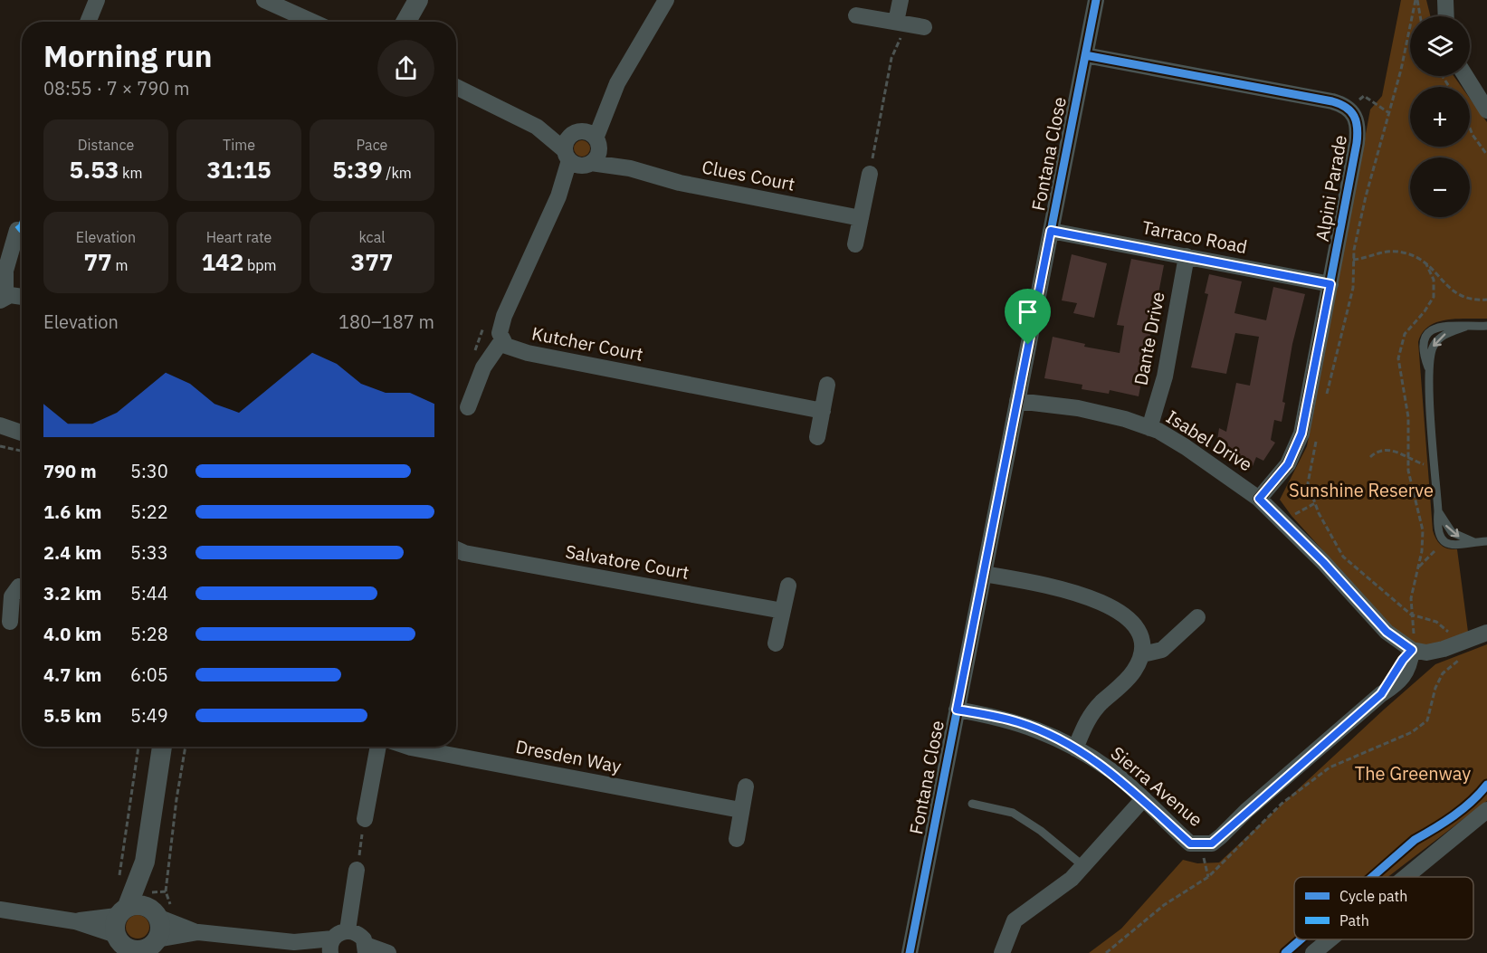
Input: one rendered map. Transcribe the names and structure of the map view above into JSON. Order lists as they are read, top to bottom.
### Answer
{
  "streets": {
    "street": [
      "Fontana Close",
      "Clues Court",
      "Alpini Parade",
      "Tarraco Road",
      "Dante Drive",
      "Kutcher Court",
      "Isabel Drive",
      "Salvatore Court",
      "Dresden Way",
      "Sierra Avenue"
    ]
  },
  "crossings": [
    ["Fontana Close", "Alpini Parade"],
    ["Fontana Close", "Tarraco Road"],
    ["Fontana Close", "Isabel Drive"],
    ["Fontana Close", "Sierra Avenue"],
    ["Alpini Parade", "Tarraco Road"],
    ["Alpini Parade", "Isabel Drive"],
    ["Tarraco Road", "Dante Drive"],
    ["Dante Drive", "Isabel Drive"],
    ["Isabel Drive", "Sierra Avenue"]
  ],
  "parks": ["Sunshine Reserve", "The Greenway"],
  "legend": ["Cycle path", "Path"],
  "page": {
    "map_buttons": ["+", "−"],
    "heading": ["Morning run", "08:55 · 7 × 790 m"],
    "stats": [
      ["Distance", "5.53 km"],
      ["Time", "31:15"],
      ["Pace", "5:39 /km"],
      ["Elevation", "77 m"],
      ["Heart rate", "142 bpm"],
      ["kcal", "377"]
    ],
    "chart": ["Elevation", "180–187 m"],
    "list": [
      {
        "name": "790 m",
        "note": "5:30"
      },
      {
        "name": "1.6 km",
        "note": "5:22"
      },
      {
        "name": "2.4 km",
        "note": "5:33"
      },
      {
        "name": "3.2 km",
        "note": "5:44"
      },
      {
        "name": "4.0 km",
        "note": "5:28"
      },
      {
        "name": "4.7 km",
        "note": "6:05"
      },
      {
        "name": "5.5 km",
        "note": "5:49"
      }
    ]
  }
}
